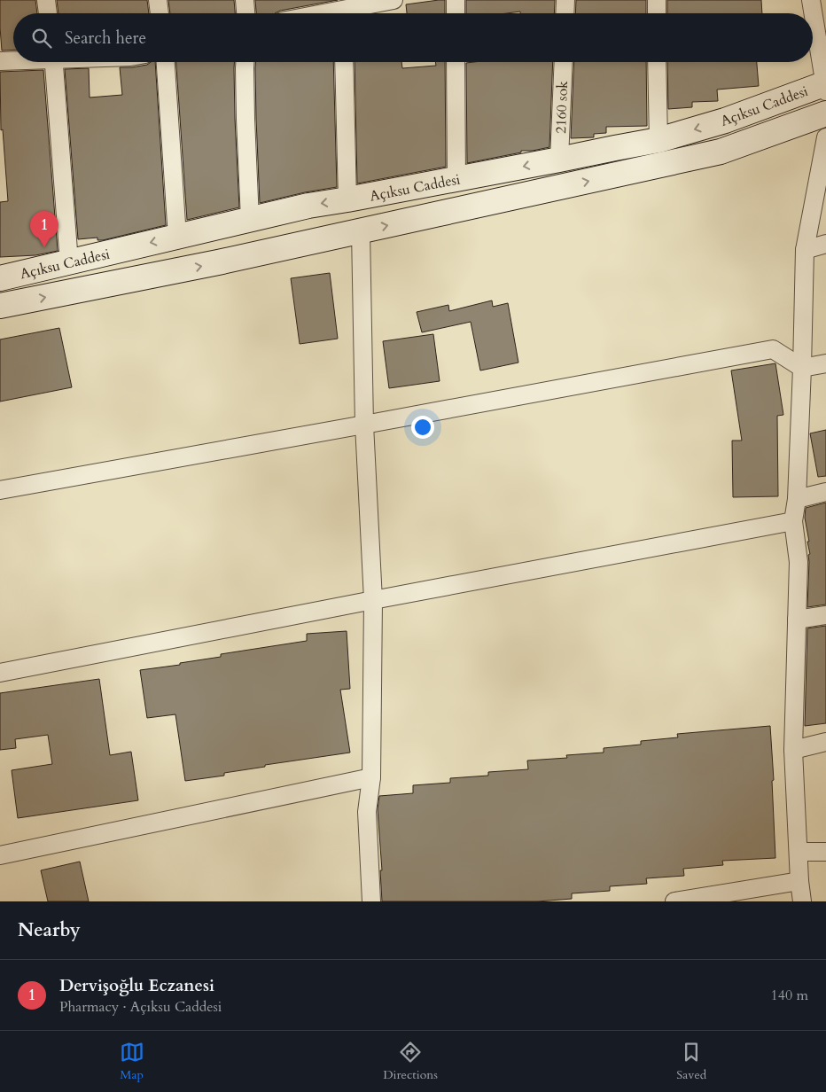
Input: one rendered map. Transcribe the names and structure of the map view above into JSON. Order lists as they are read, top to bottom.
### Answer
{
  "streets": {
    "main road": ["Açıksu Caddesi"],
    "street": ["2160 sok"]
  },
  "crossings": [
    ["Açıksu Caddesi", "2160 sok"]
  ],
  "page": {
    "search": "Search here",
    "pins": "1",
    "heading": "Nearby",
    "list": [
      {
        "mark": "1",
        "name": "Dervişoğlu Eczanesi",
        "note": "Pharmacy · Açıksu Caddesi",
        "value": "140 m"
      }
    ],
    "nav": ["Map", "Directions", "Saved"]
  }
}
